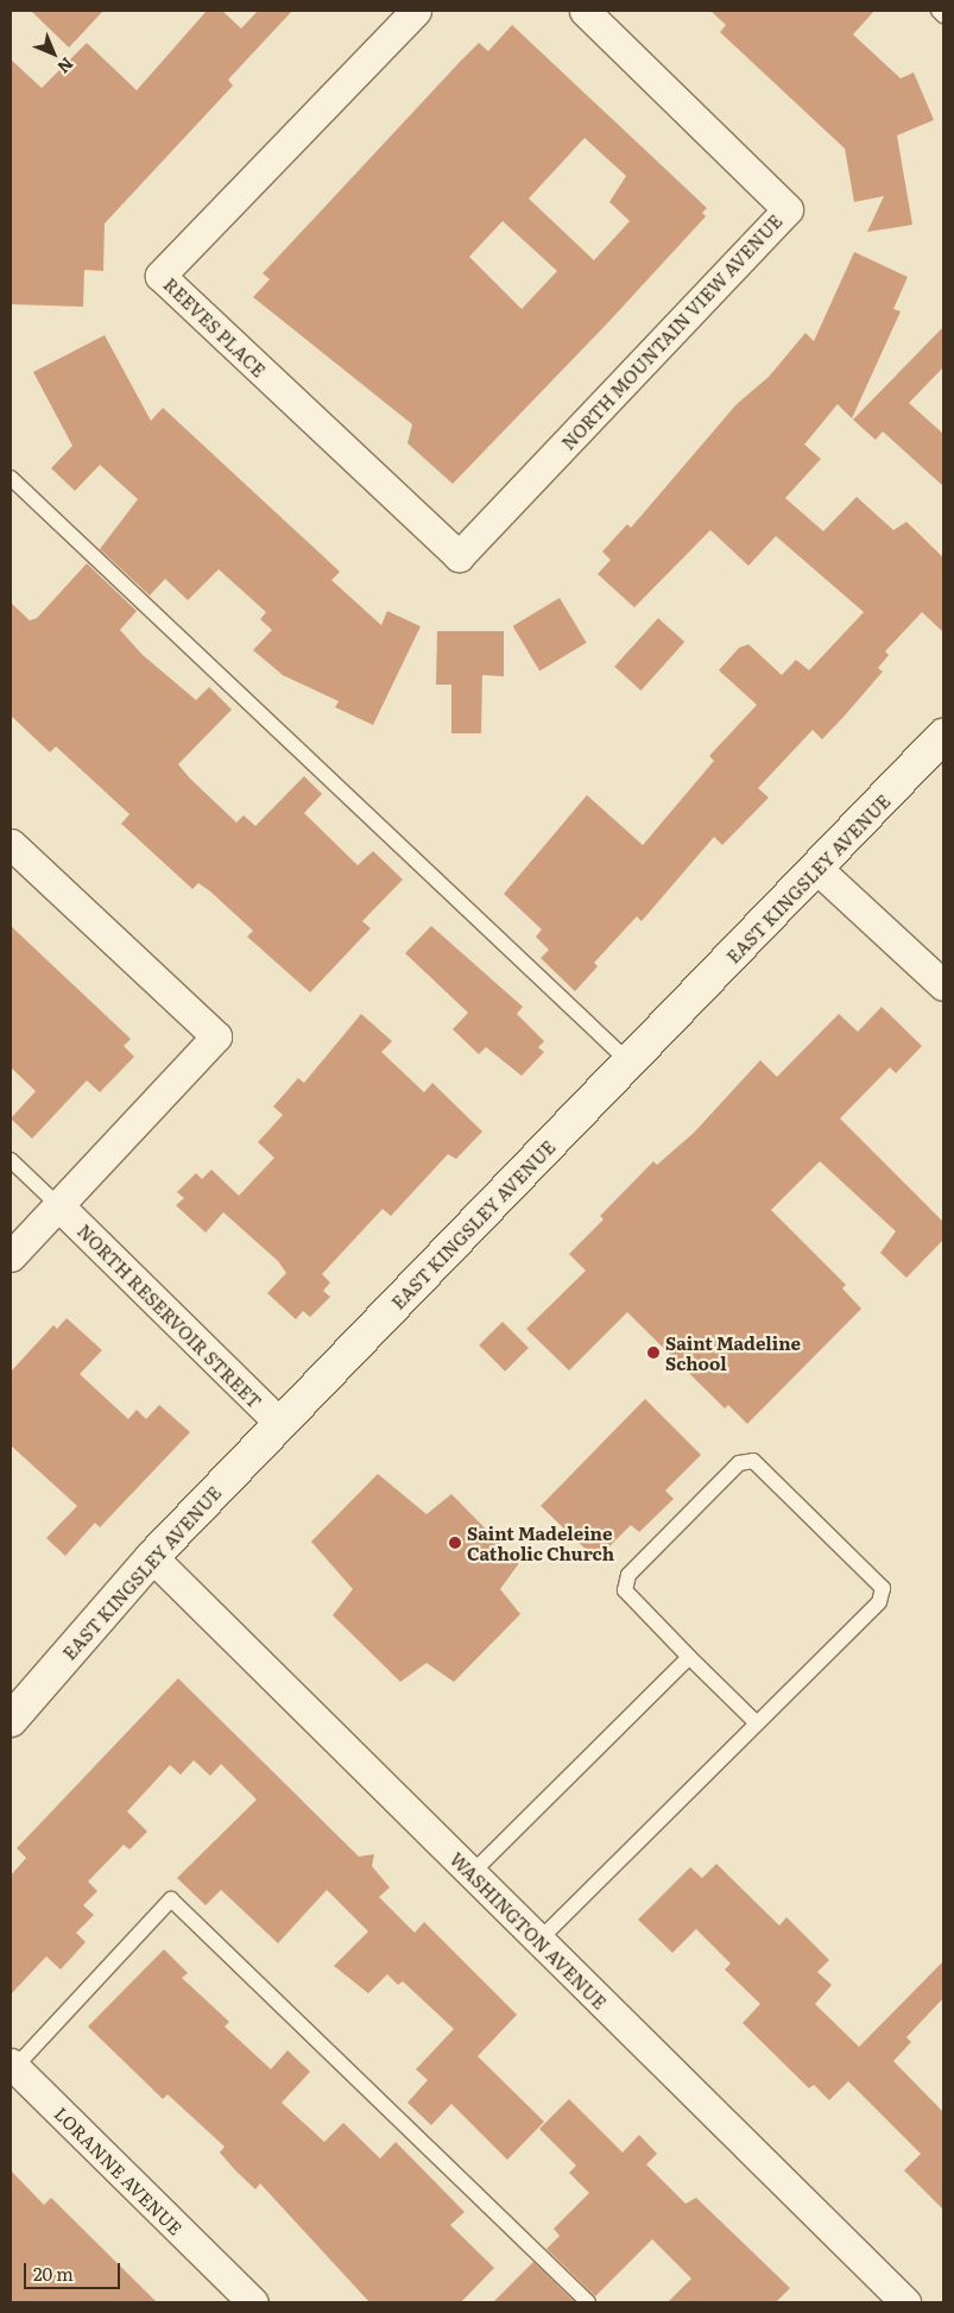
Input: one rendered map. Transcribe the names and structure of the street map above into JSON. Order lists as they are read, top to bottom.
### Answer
{
  "streets": {
    "street": [
      "REEVES PLACE",
      "NORTH MOUNTAIN VIEW AVENUE",
      "EAST KINGSLEY AVENUE",
      "NORTH RESERVOIR STREET",
      "WASHINGTON AVENUE",
      "LORANNE AVENUE"
    ]
  },
  "crossings": [
    ["REEVES PLACE", "NORTH MOUNTAIN VIEW AVENUE"],
    ["EAST KINGSLEY AVENUE", "NORTH RESERVOIR STREET"],
    ["EAST KINGSLEY AVENUE", "WASHINGTON AVENUE"]
  ],
  "places": ["Saint Madeline School", "Saint Madeleine Catholic Church"],
  "scale_bar": "20 m",
  "north": "bottom right"
}
